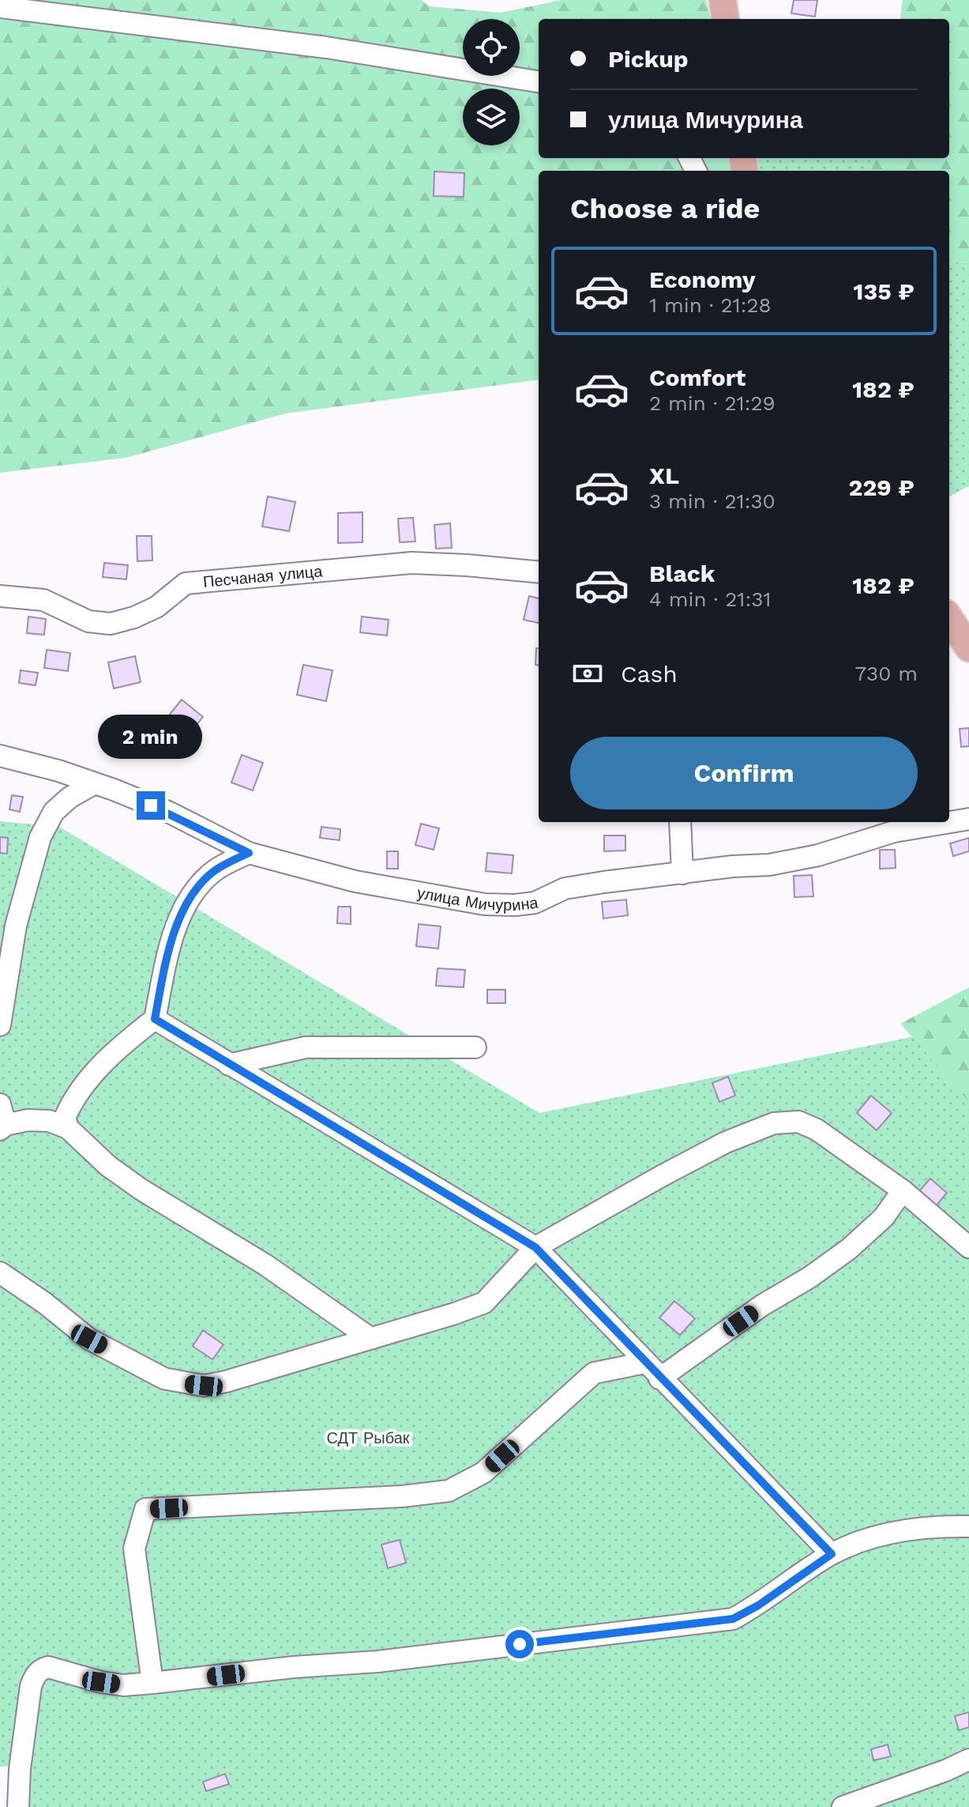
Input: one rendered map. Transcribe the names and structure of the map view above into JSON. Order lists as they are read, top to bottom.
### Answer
{
  "streets": {
    "street": ["Песчаная улица", "улица Мичурина"]
  },
  "parks": ["СДТ Рыбак"],
  "page": {
    "banner": ["Pickup", "улица Мичурина"],
    "heading": "Choose a ride",
    "list": [
      {
        "name": "Economy",
        "note": "1 min · 21:28",
        "value": "135 ₽"
      },
      {
        "name": "Comfort",
        "note": "2 min · 21:29",
        "value": "182 ₽"
      },
      {
        "name": "XL",
        "note": "3 min · 21:30",
        "value": "229 ₽"
      },
      {
        "name": "Black",
        "note": "4 min · 21:31",
        "value": "182 ₽"
      }
    ],
    "pay": ["Cash", "730 m"],
    "bubble": "2 min",
    "buttons": "Confirm"
  }
}
